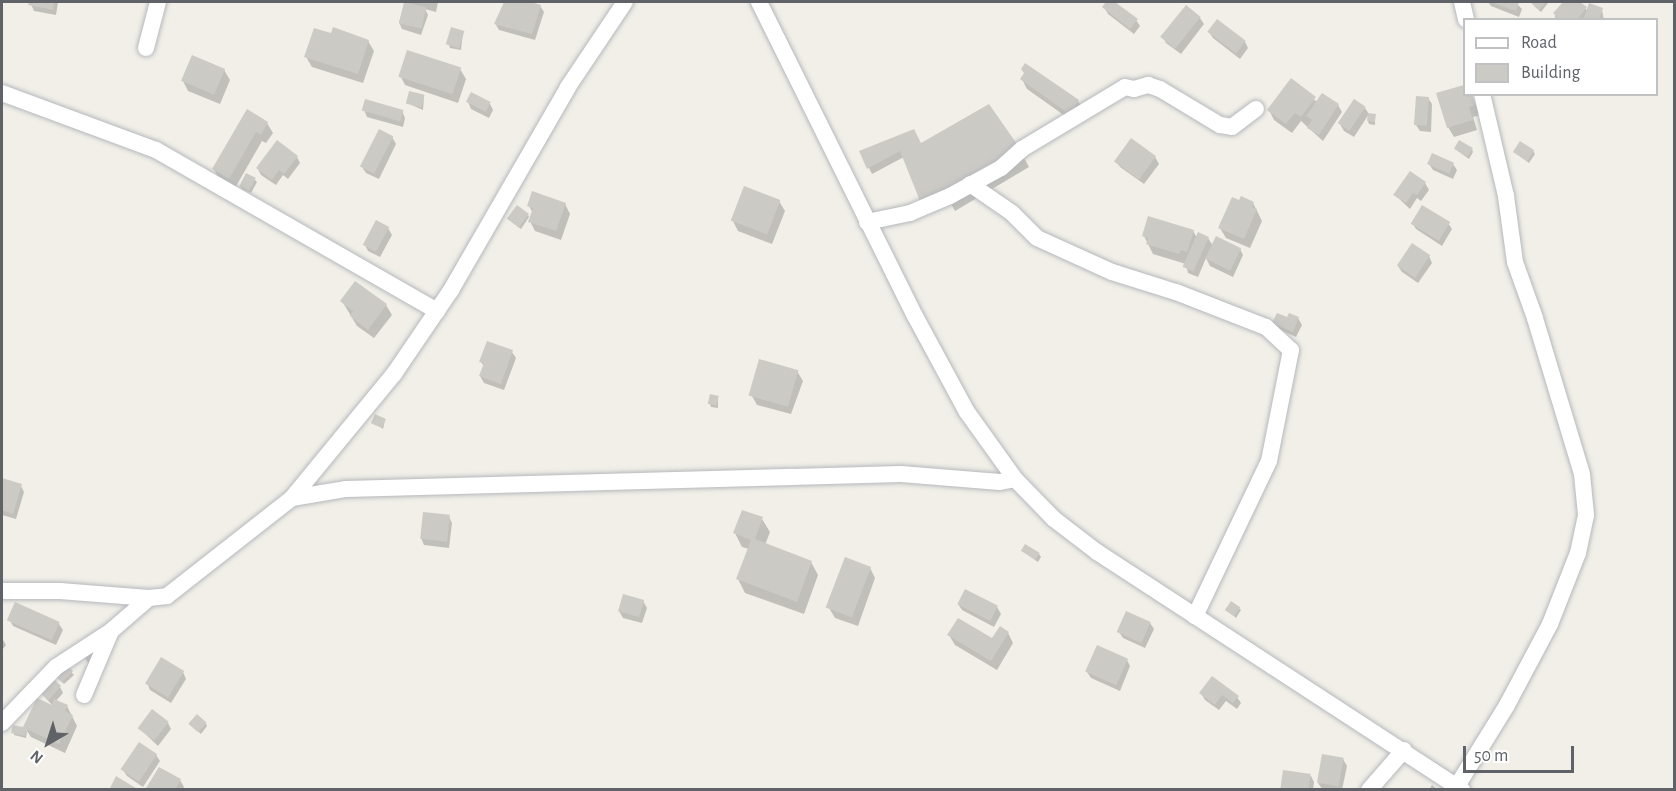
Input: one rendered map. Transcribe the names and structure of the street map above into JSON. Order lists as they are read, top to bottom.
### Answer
{
  "legend": ["Road", "Building"],
  "scale_bar": "50 m",
  "north": "bottom left"
}
